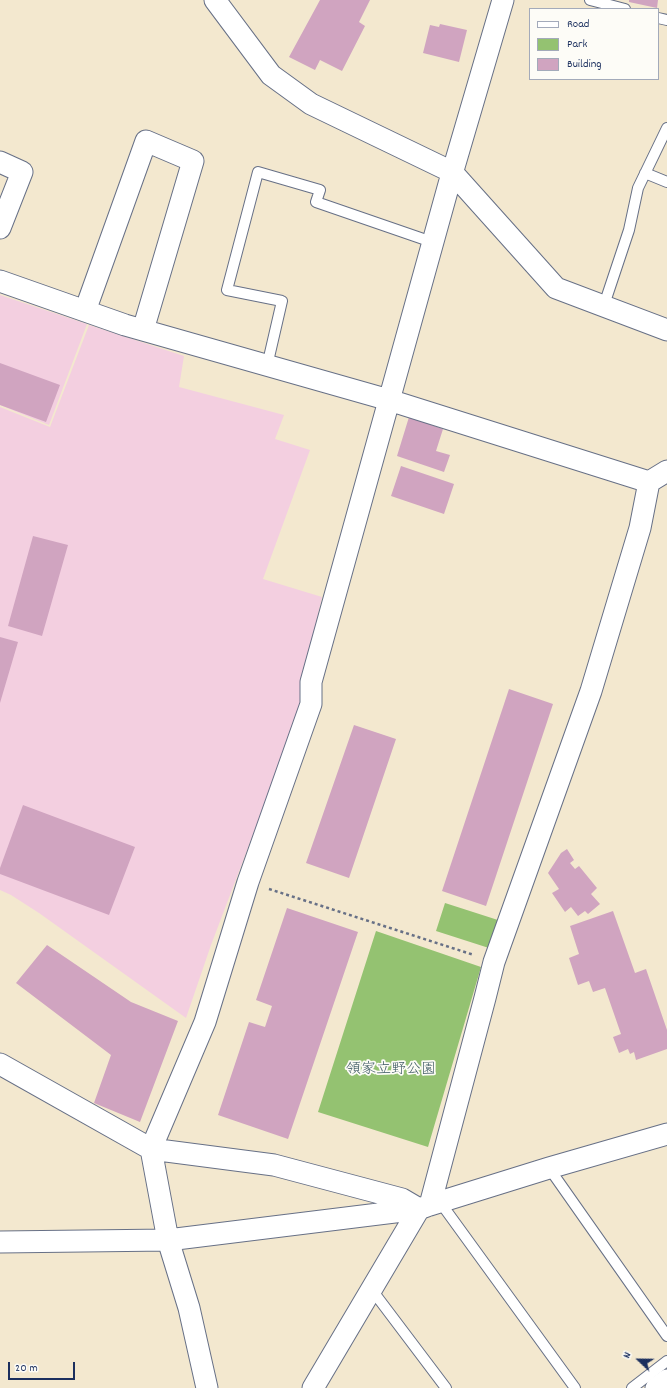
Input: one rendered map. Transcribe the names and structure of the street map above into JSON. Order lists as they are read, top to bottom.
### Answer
{
  "parks": ["領家立野公園"],
  "legend": ["Road", "Park", "Building"],
  "scale_bar": "20 m",
  "north": "left"
}
